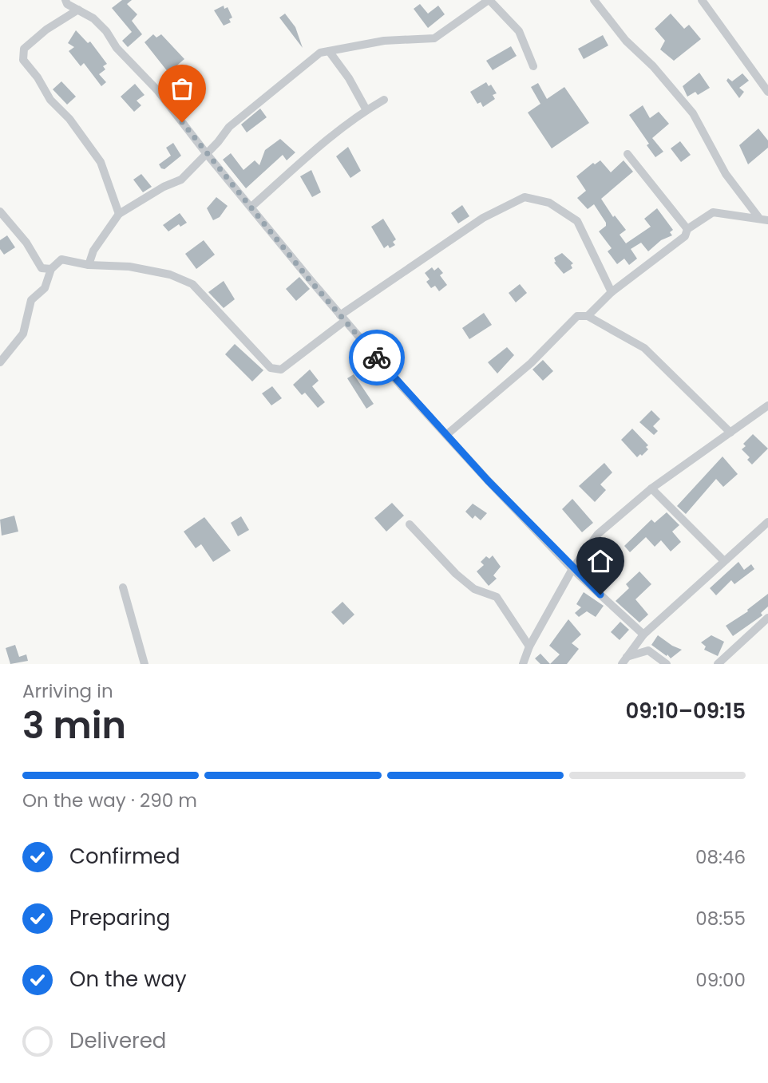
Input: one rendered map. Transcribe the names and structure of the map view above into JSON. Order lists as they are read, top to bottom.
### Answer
{
  "page": {
    "heading": ["3 min", "Arriving in", "09:10–09:15"],
    "bar": "On the way · 290 m",
    "list": [
      ["Confirmed", "08:46"],
      ["Preparing", "08:55"],
      ["On the way", "09:00"],
      "Delivered"
    ]
  }
}
